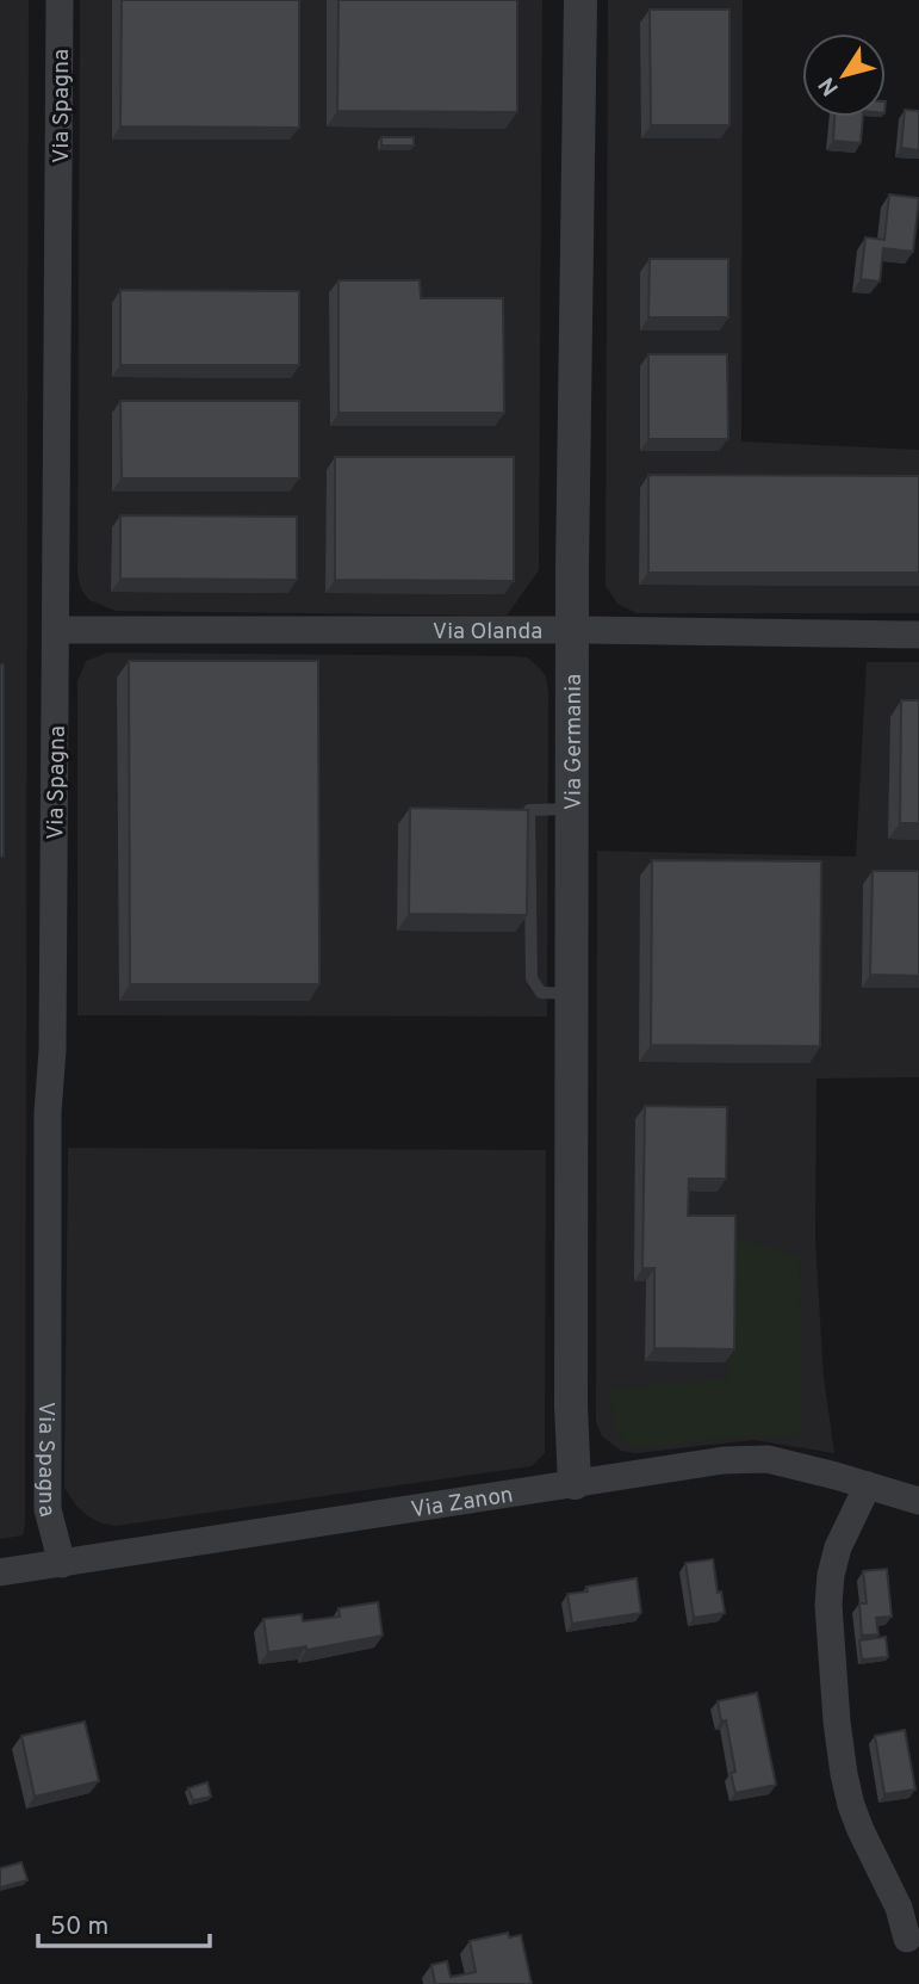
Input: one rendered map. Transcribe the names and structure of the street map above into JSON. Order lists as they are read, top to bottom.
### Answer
{
  "streets": {
    "street": [
      "Via Spagna",
      "Via Olanda",
      "Via Germania",
      "Via Zanon"
    ]
  },
  "crossings": [
    ["Via Spagna", "Via Olanda"],
    ["Via Spagna", "Via Zanon"],
    ["Via Olanda", "Via Germania"],
    ["Via Germania", "Via Zanon"]
  ],
  "scale_bar": "50 m",
  "north": "bottom left"
}
